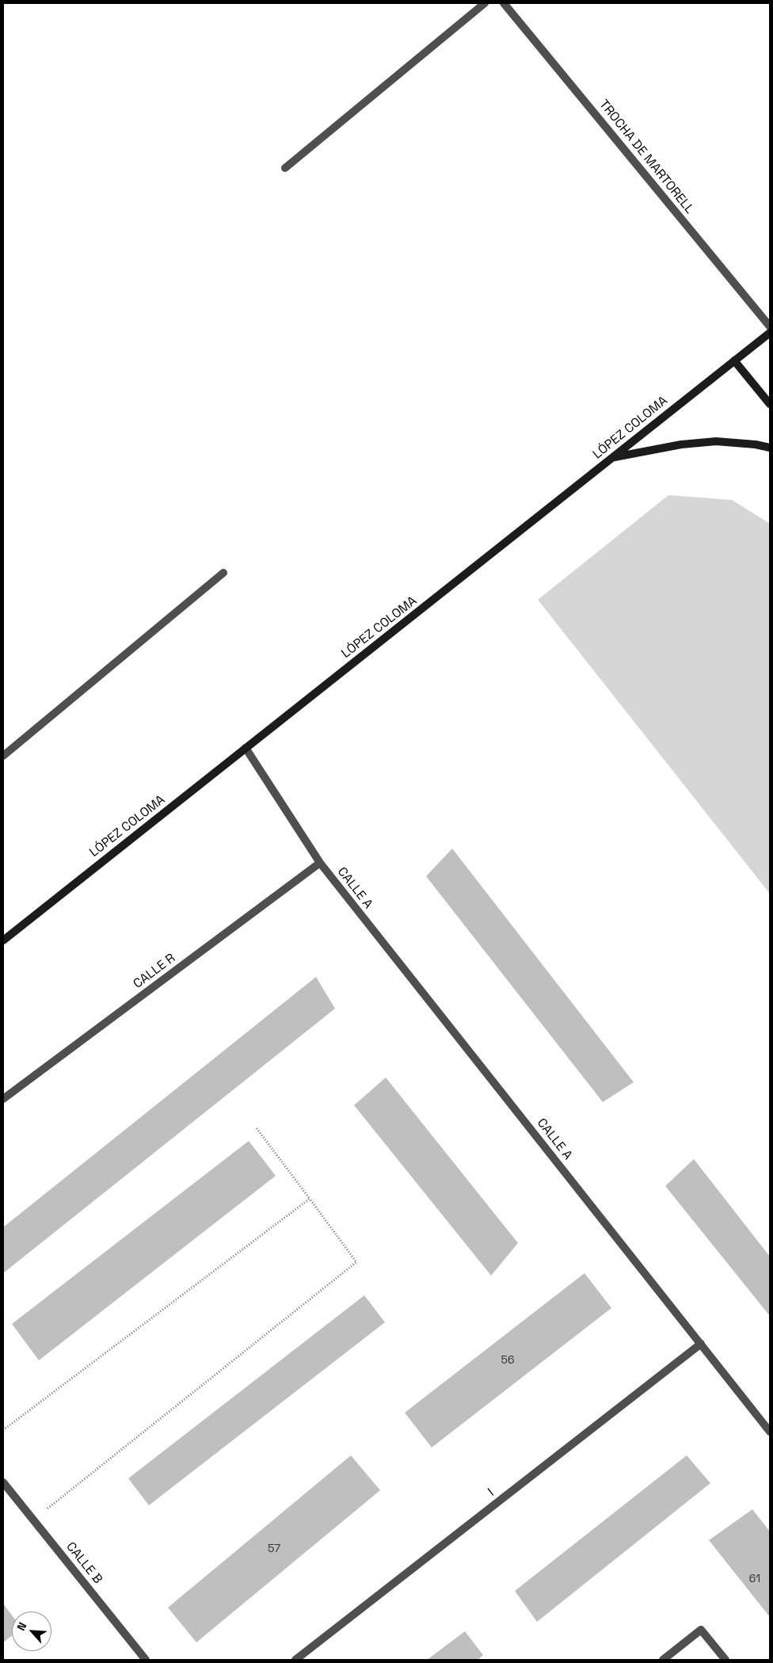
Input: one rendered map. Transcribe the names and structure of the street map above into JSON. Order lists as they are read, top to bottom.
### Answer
{
  "streets": {
    "main road": ["LÓPEZ COLOMA"],
    "street": [
      "TROCHA DE MARTORELL",
      "CALLE A",
      "CALLE R",
      "I",
      "CALLE B"
    ]
  },
  "crossings": [
    ["LÓPEZ COLOMA", "CALLE A"],
    ["CALLE A", "CALLE R"],
    ["CALLE A", "I"]
  ],
  "house_numbers": ["56", "57", "61"],
  "north": "top left"
}
